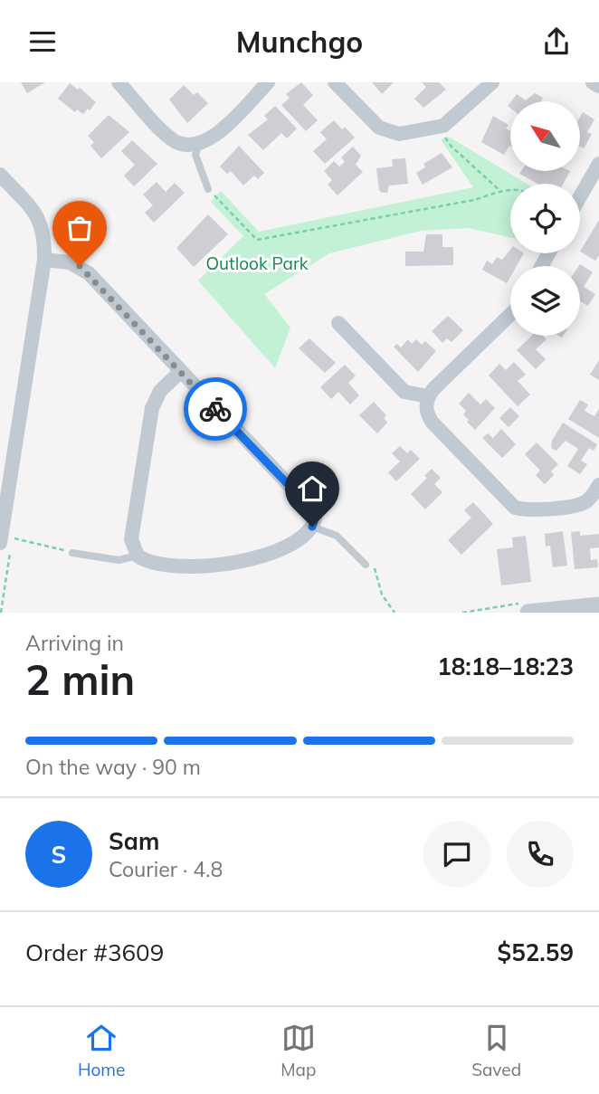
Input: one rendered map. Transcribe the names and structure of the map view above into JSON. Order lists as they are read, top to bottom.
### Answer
{
  "parks": ["Outlook Park"],
  "north": "top left",
  "page": {
    "header": "Munchgo",
    "heading": ["2 min", "Arriving in", "18:18–18:23"],
    "panel": [
      "Sam",
      "Courier · 4.8",
      "Order #3609",
      "$52.59"
    ],
    "bar": "On the way · 90 m",
    "round": "S",
    "tabs": ["Home", "Map", "Saved"]
  }
}
